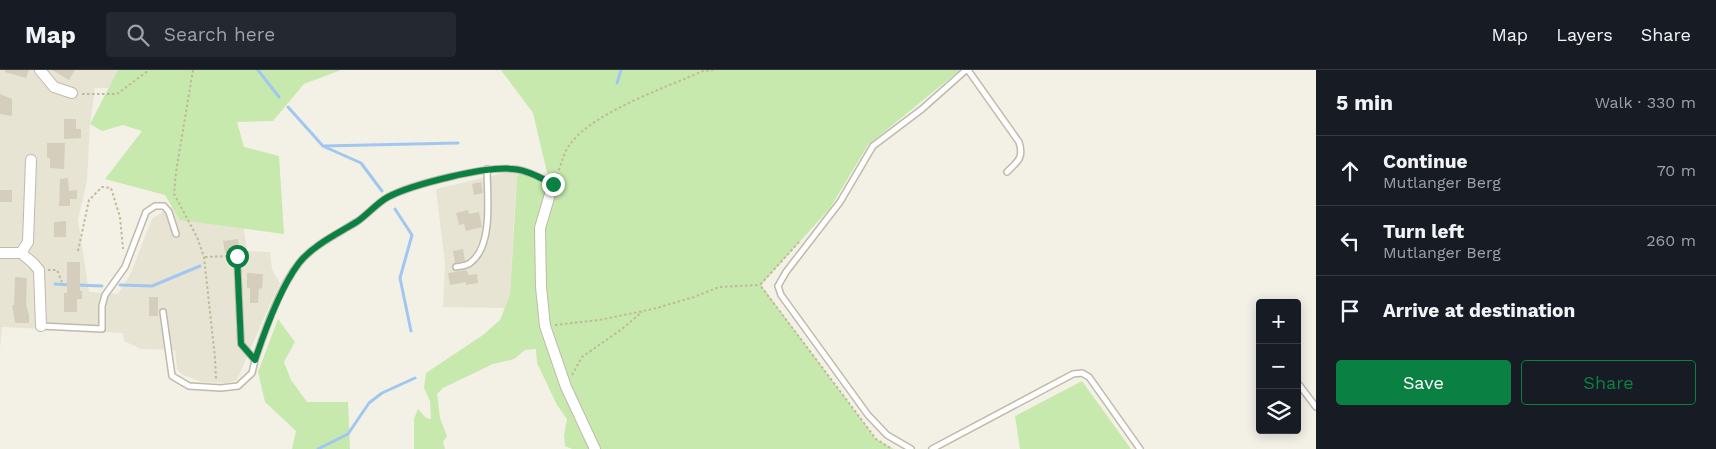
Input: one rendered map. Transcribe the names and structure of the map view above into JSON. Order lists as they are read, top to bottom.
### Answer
{
  "page": {
    "header": "Map",
    "search": "Search here",
    "nav": ["Map", "Layers", "Share"],
    "heading": ["5 min", "Walk · 330 m"],
    "list": [
      ["Continue", "Mutlanger Berg", "70 m"],
      ["Turn left", "Mutlanger Berg", "260 m"],
      "Arrive at destination"
    ],
    "map_buttons": ["+", "−"],
    "buttons": ["Save", "Share"]
  }
}
